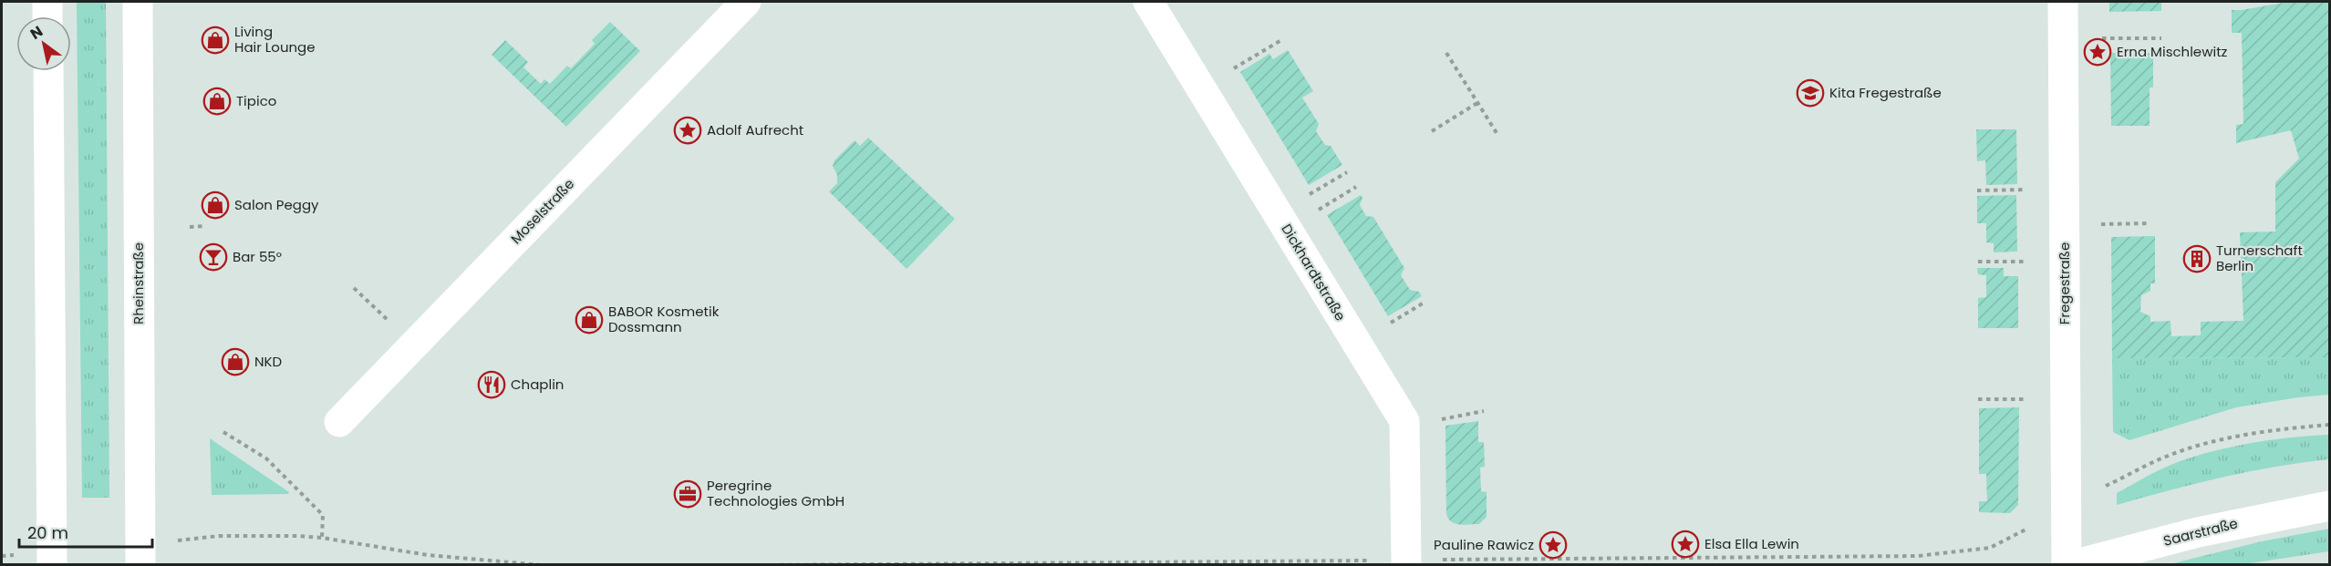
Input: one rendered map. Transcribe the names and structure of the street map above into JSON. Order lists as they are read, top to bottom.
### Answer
{
  "streets": {
    "street": [
      "Moselstraße",
      "Dickhardtstraße",
      "Rheinstraße",
      "Fregestraße",
      "Saarstraße"
    ]
  },
  "places": {
    "shop": [
      "Living Hair Lounge",
      "Tipico",
      "Salon Peggy",
      "BABOR Kosmetik Dossmann",
      "NKD"
    ],
    "place": [
      "Erna Mischlewitz",
      "Adolf Aufrecht",
      "Elsa Ella Lewin",
      "Pauline Rawicz"
    ],
    "school or university": ["Kita Fregestraße"],
    "bar": ["Bar 55°"],
    "building": ["Turnerschaft Berlin"],
    "restaurant": ["Chaplin"],
    "office": ["Peregrine Technologies GmbH"]
  },
  "scale_bar": "20 m",
  "north": "top left"
}
